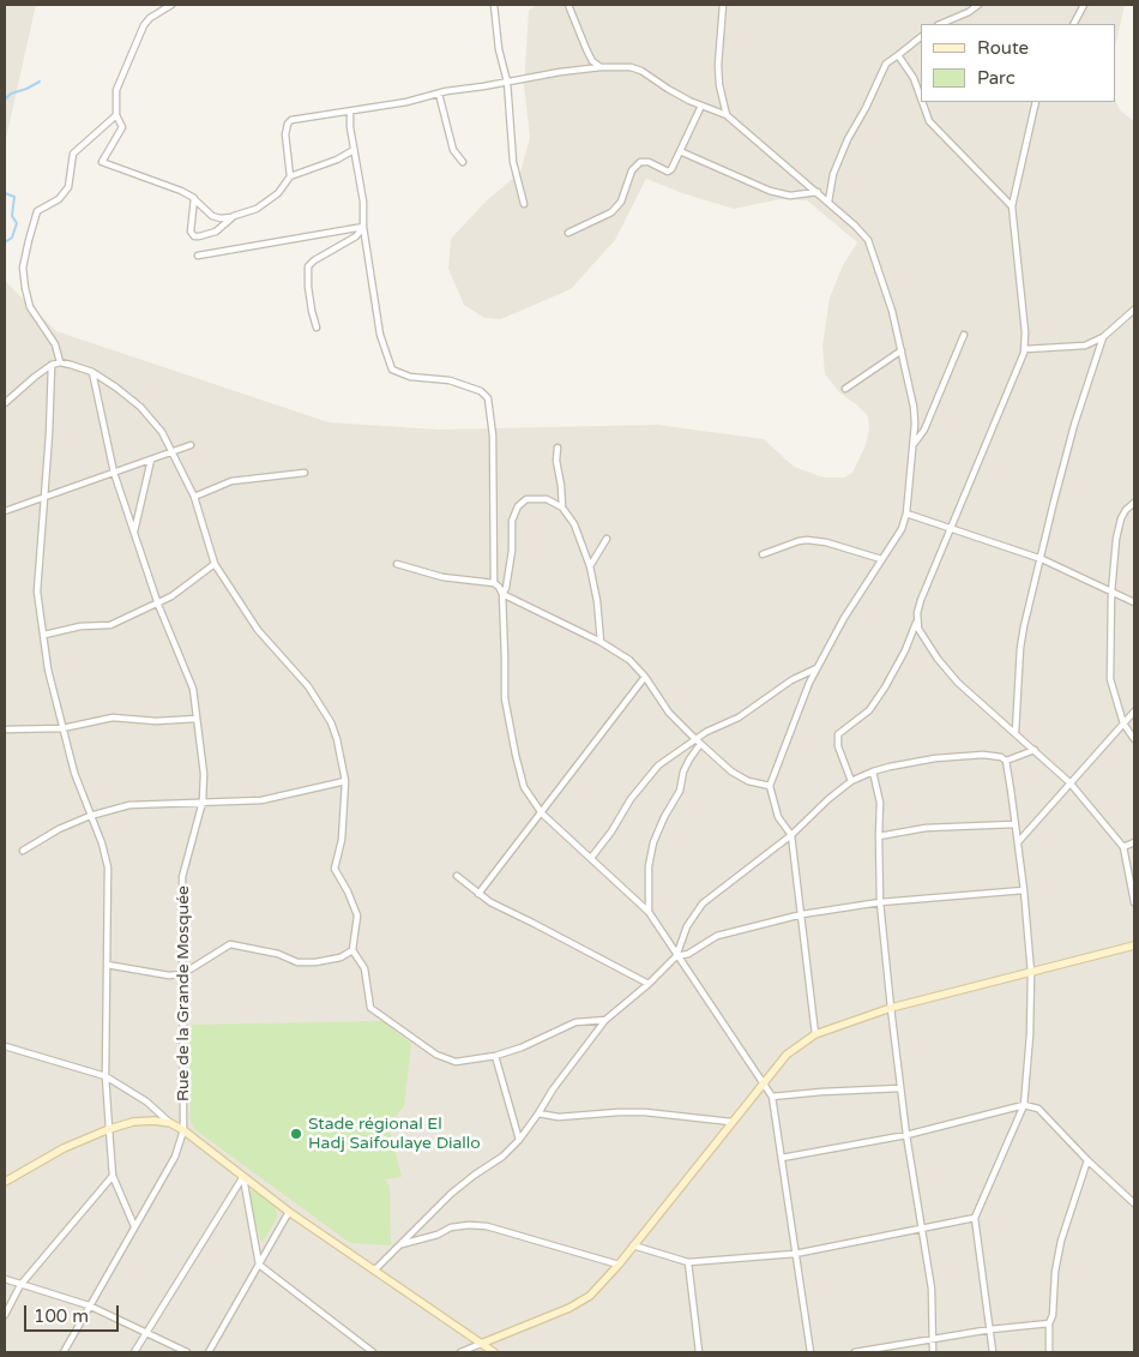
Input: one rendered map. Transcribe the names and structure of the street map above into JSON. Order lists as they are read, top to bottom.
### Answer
{
  "streets": {
    "street": ["Rue de la Grande Mosquée"]
  },
  "places": ["Stade régional El Hadj Saifoulaye Diallo"],
  "legend": ["Route", "Parc"],
  "scale_bar": "100 m"
}
